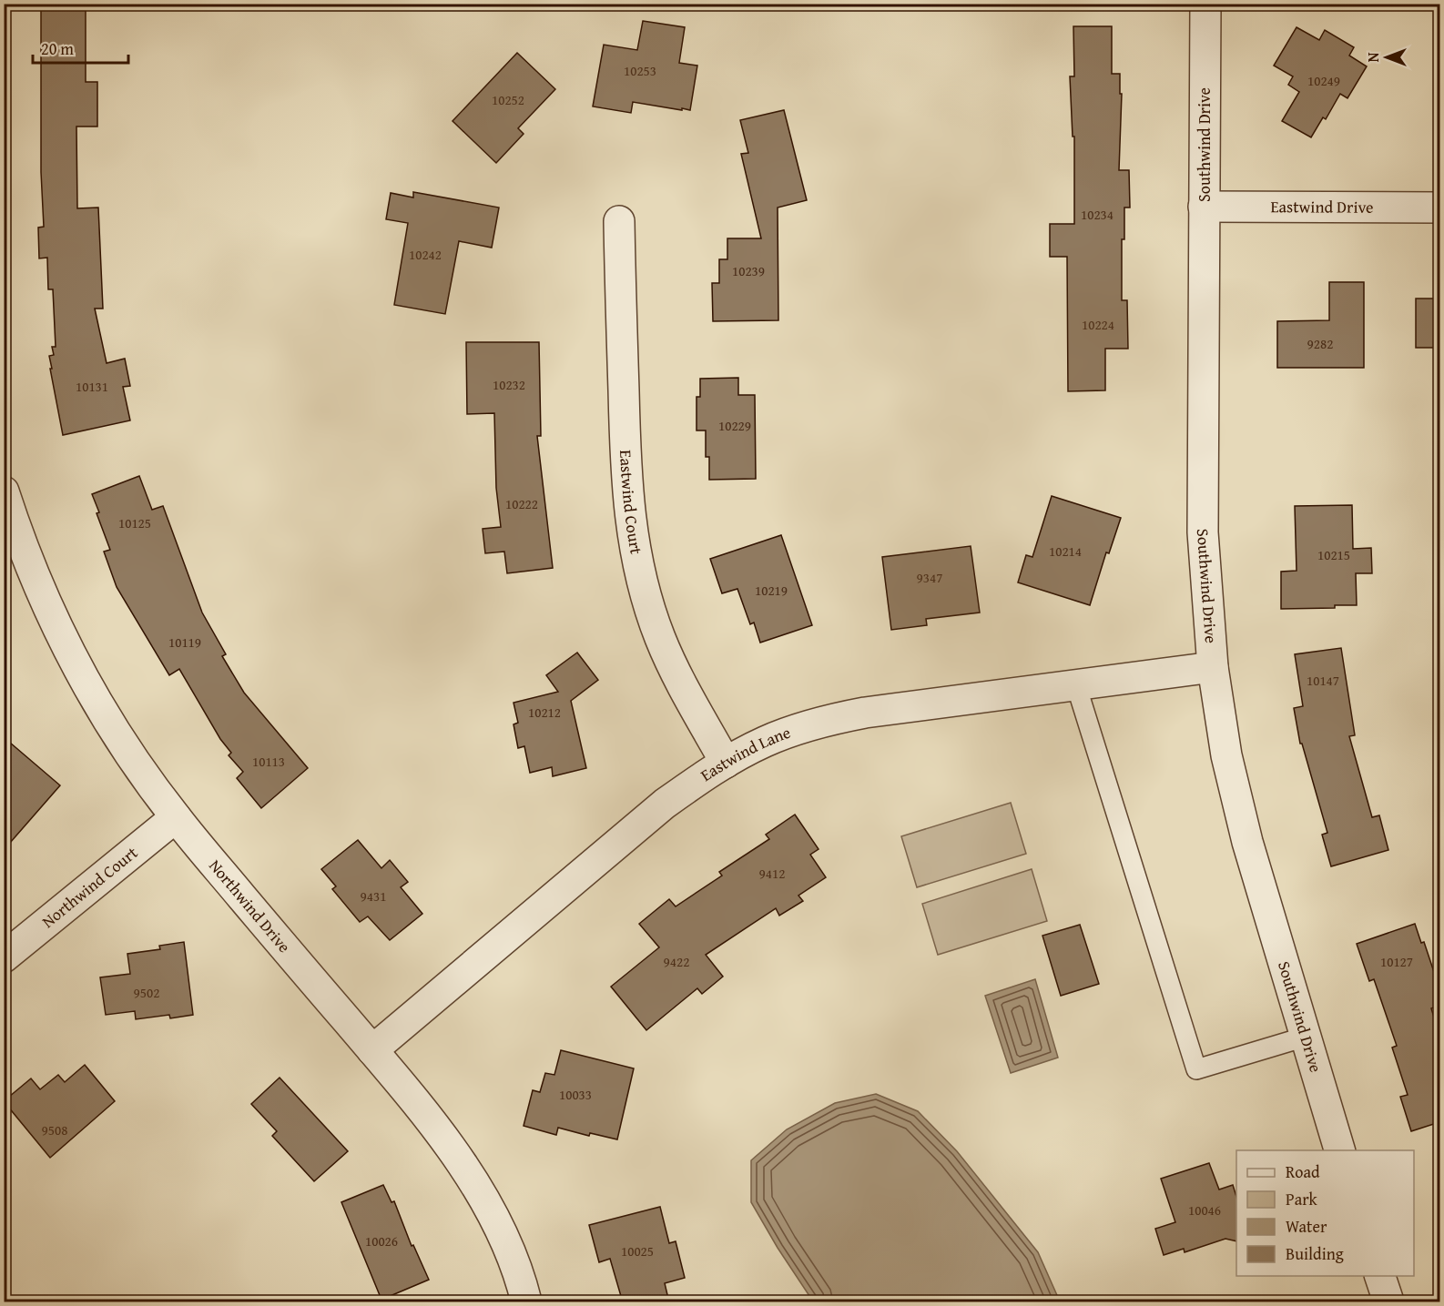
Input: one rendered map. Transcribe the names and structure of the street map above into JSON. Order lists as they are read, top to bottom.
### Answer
{
  "streets": {
    "street": [
      "Southwind Drive",
      "Eastwind Drive",
      "Eastwind Court",
      "Eastwind Lane",
      "Northwind Court",
      "Northwind Drive"
    ]
  },
  "crossings": [
    ["Southwind Drive", "Eastwind Drive"],
    ["Southwind Drive", "Eastwind Lane"],
    ["Eastwind Court", "Eastwind Lane"],
    ["Eastwind Lane", "Northwind Drive"],
    ["Northwind Court", "Northwind Drive"]
  ],
  "house_numbers": [
    "10253",
    "10249",
    "10252",
    "10234",
    "10242",
    "10239",
    "10224",
    "9282",
    "10232",
    "10131",
    "10229",
    "10222",
    "10125",
    "10214",
    "10215",
    "9347",
    "10219",
    "10119",
    "10147",
    "10212",
    "10113",
    "9412",
    "9431",
    "9422",
    "10127",
    "9502",
    "10033",
    "9508",
    "10046",
    "10026",
    "10025"
  ],
  "legend": [
    "Road",
    "Park",
    "Water",
    "Building"
  ],
  "scale_bar": "20 m",
  "north": "left"
}
